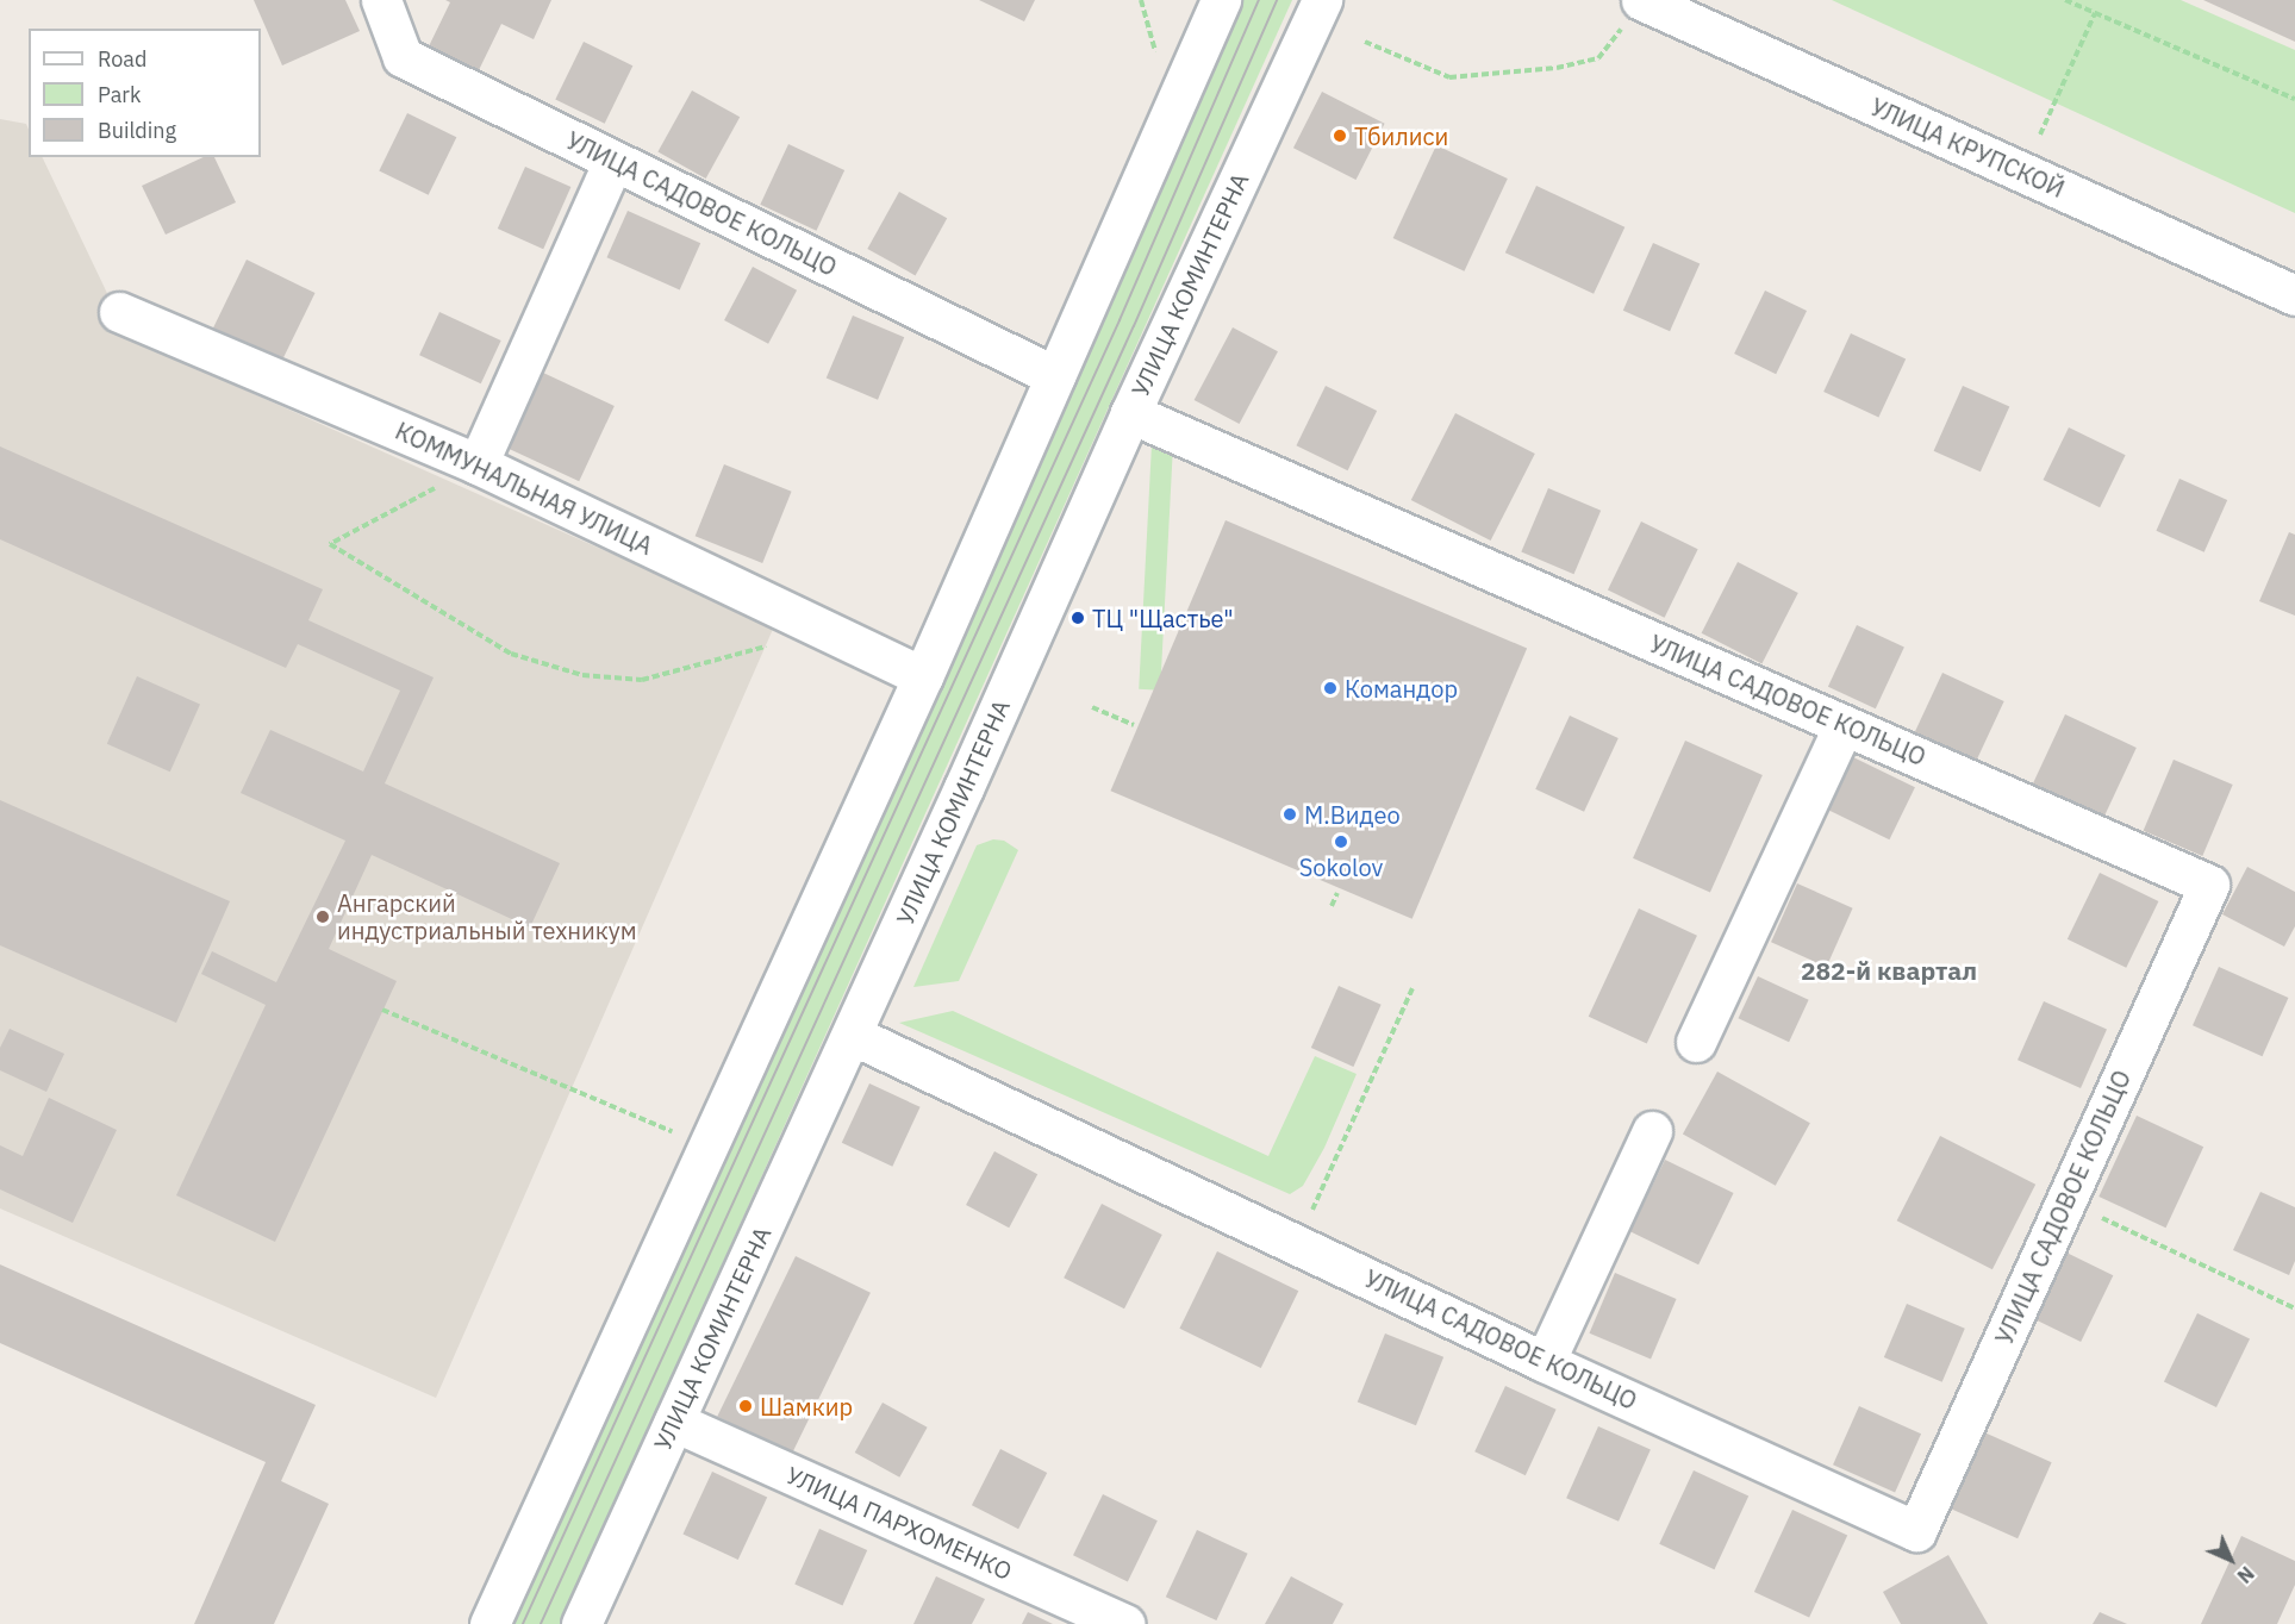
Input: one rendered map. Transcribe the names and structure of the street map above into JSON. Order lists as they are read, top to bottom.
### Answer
{
  "streets": {
    "street": [
      "УЛИЦА КРУПСКОЙ",
      "УЛИЦА САДОВОЕ КОЛЬЦО",
      "УЛИЦА КОМИНТЕРНА",
      "КОММУНАЛЬНАЯ УЛИЦА",
      "УЛИЦА ПАРХОМЕНКО"
    ]
  },
  "crossings": [
    ["УЛИЦА САДОВОЕ КОЛЬЦО", "УЛИЦА КОМИНТЕРНА"],
    ["УЛИЦА КОМИНТЕРНА", "УЛИЦА ПАРХОМЕНКО"]
  ],
  "districts": ["282-й квартал"],
  "places": [
    "Тбилиси",
    "ТЦ \"Щастье\"",
    "Командор",
    "М.Видео",
    "Sokolov",
    "Ангарский индустриальный техникум",
    "Шамкир"
  ],
  "legend": ["Road", "Park", "Building"],
  "north": "bottom right"
}
